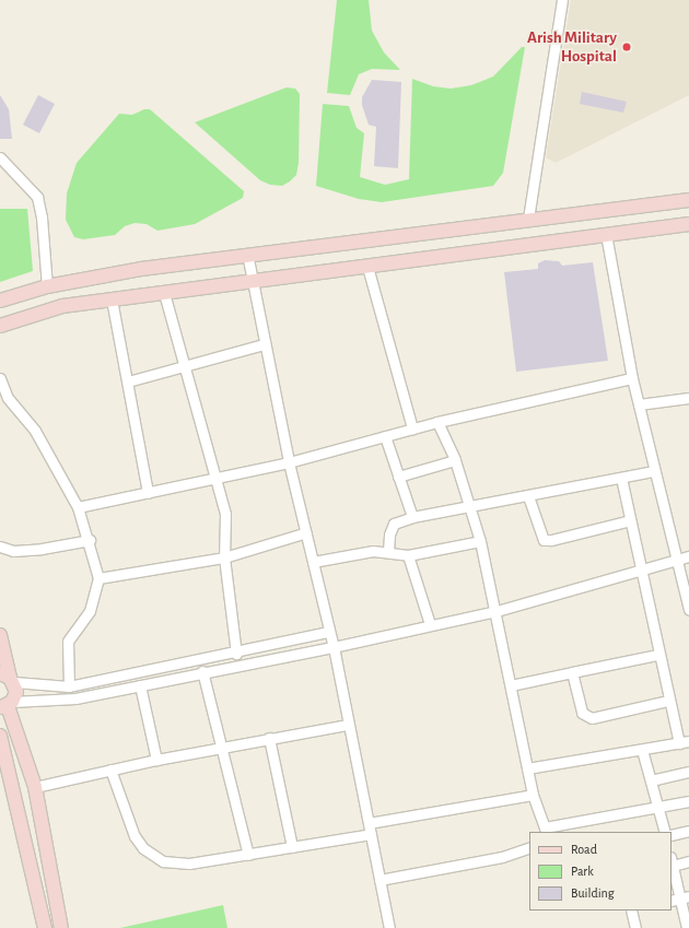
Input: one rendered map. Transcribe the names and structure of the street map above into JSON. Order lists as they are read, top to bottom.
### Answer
{
  "places": ["Arish Military Hospital"],
  "legend": ["Road", "Park", "Building"]
}
